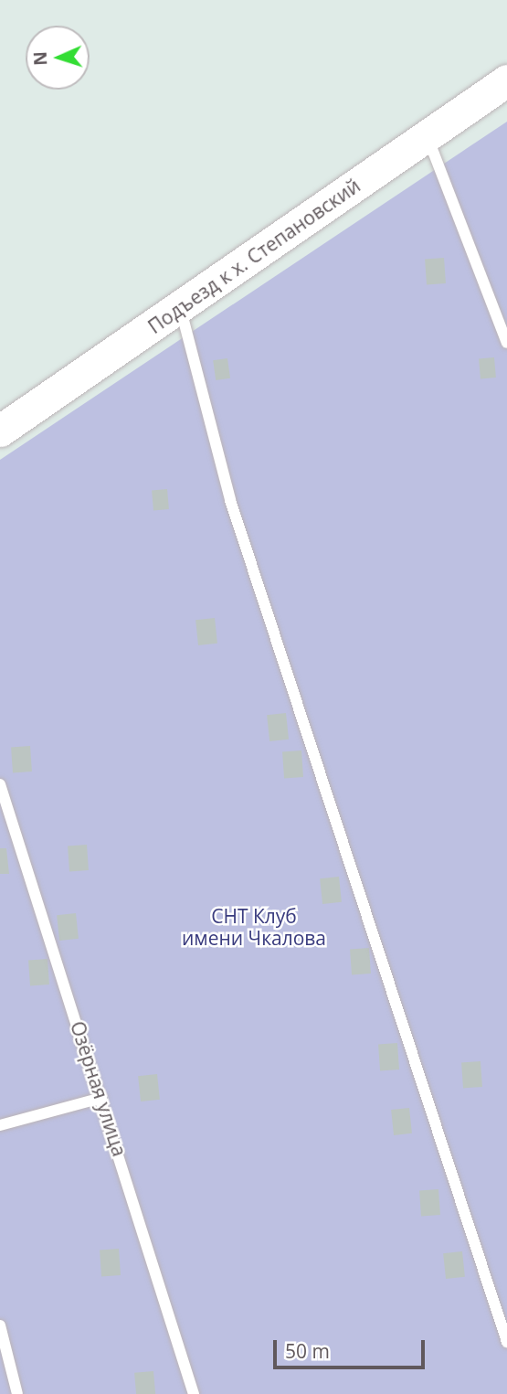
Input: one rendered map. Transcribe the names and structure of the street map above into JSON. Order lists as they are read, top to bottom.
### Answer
{
  "streets": {
    "street": ["Подъезд к х. Степановский"],
    "lane": ["Озёрная улица"]
  },
  "parks": ["СНТ Клуб имени Чкалова"],
  "scale_bar": "50 m",
  "north": "left"
}
